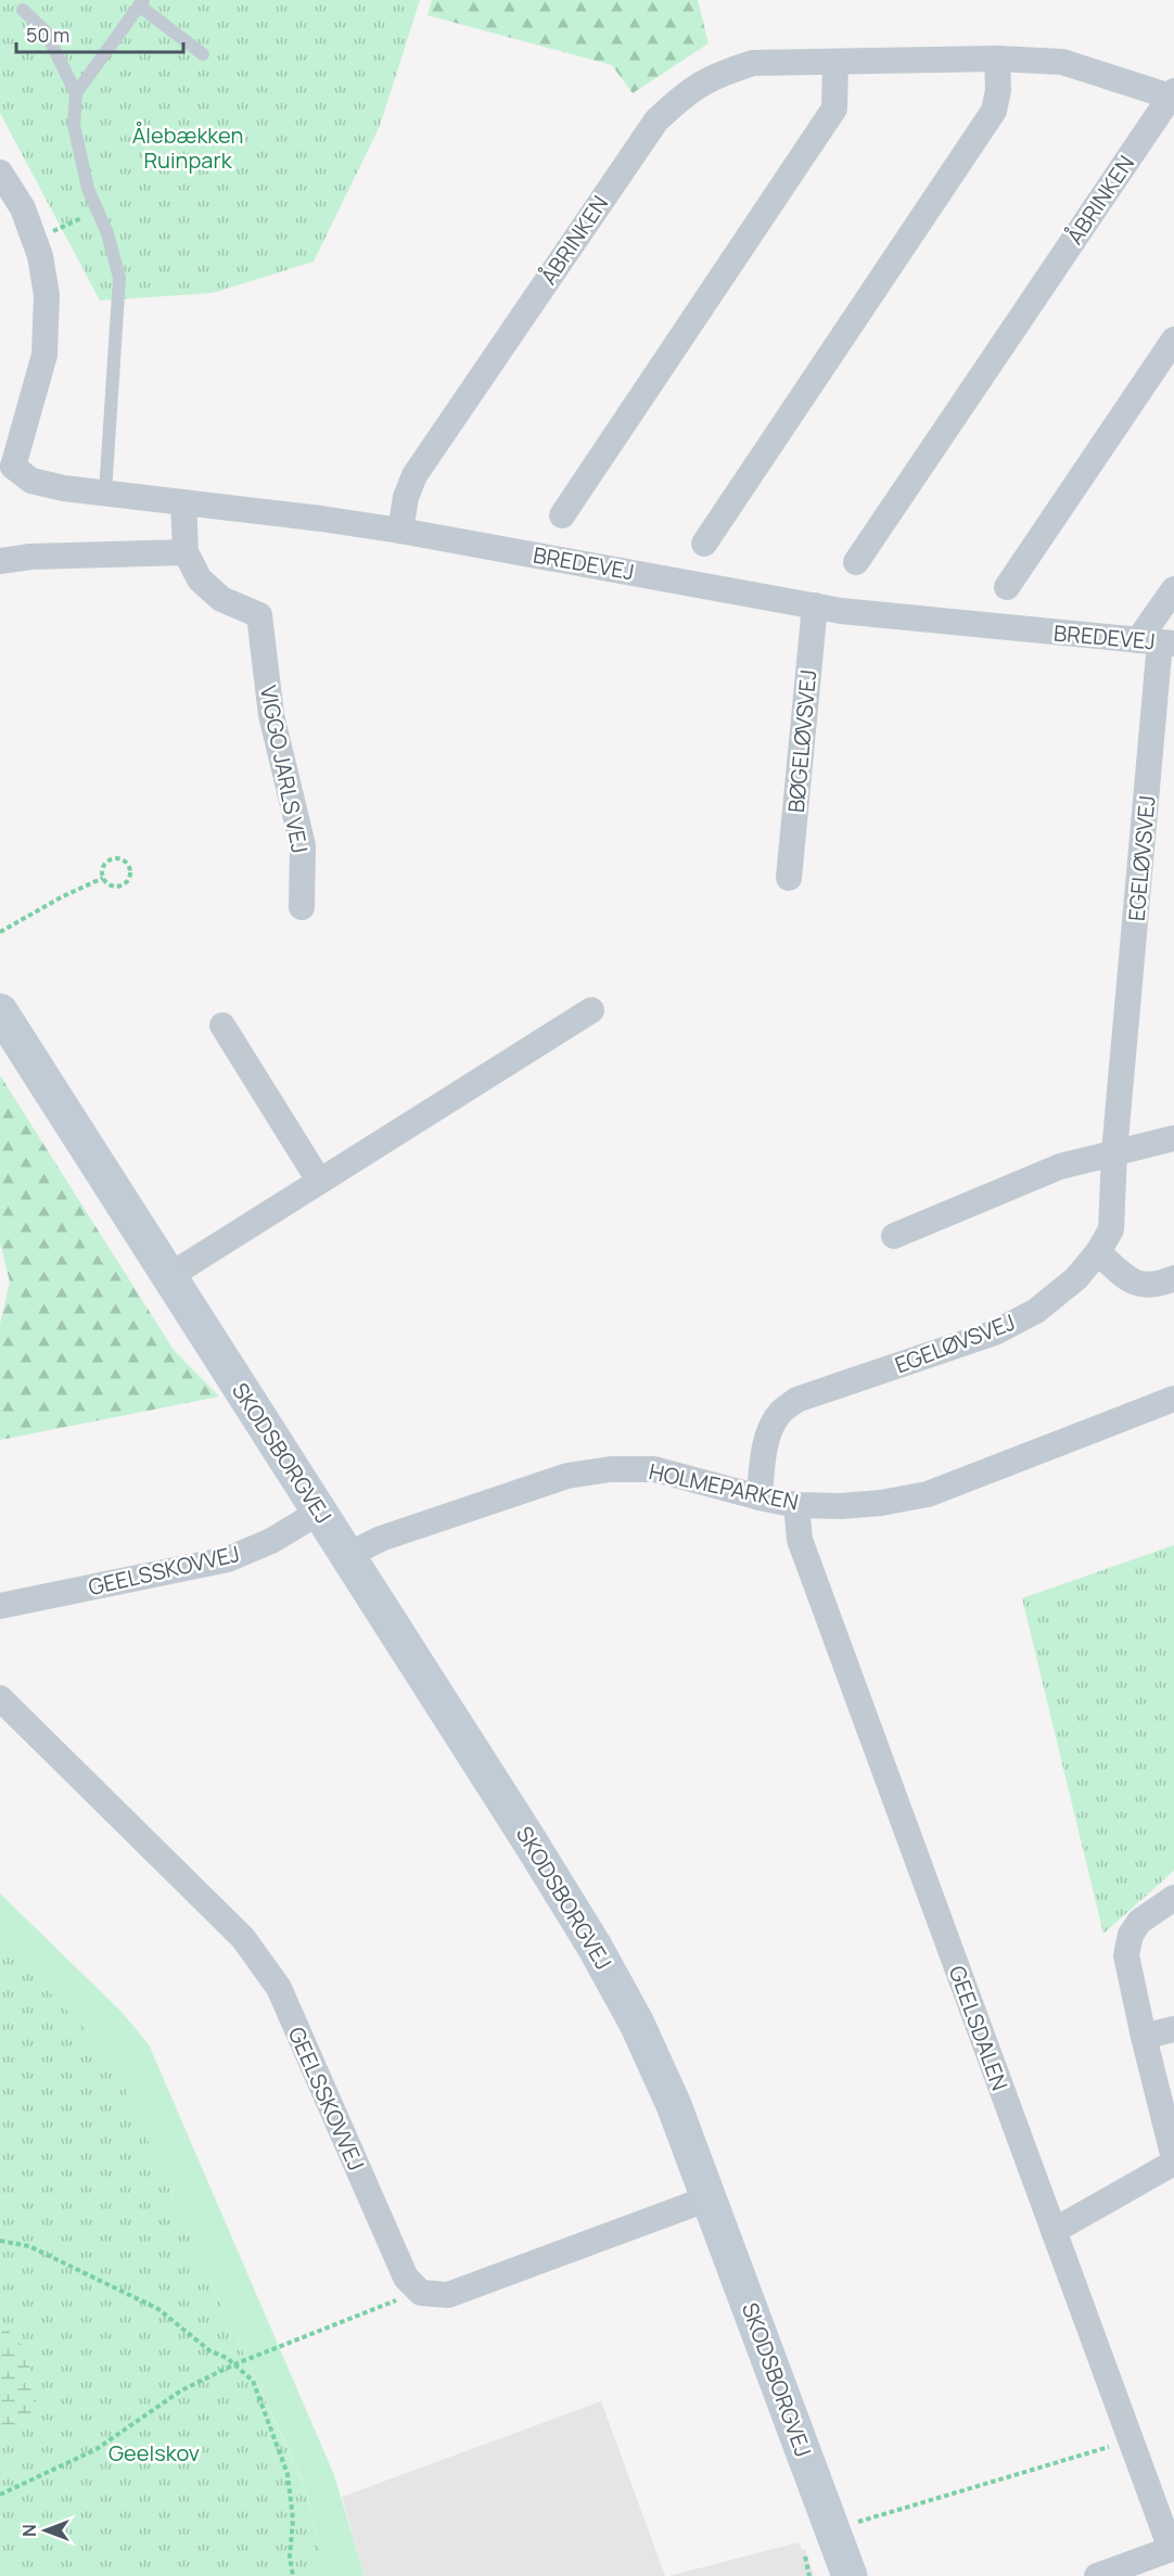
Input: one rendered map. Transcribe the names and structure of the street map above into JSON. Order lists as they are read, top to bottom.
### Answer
{
  "streets": {
    "street": [
      "ÅBRINKEN",
      "BREDEVEJ",
      "BØGELØVSVEJ",
      "VIGGO JARLS VEJ",
      "EGELØVSVEJ",
      "SKODSBORGVEJ",
      "HOLMEPARKEN",
      "GEELSSKOVVEJ",
      "GEELSDALEN"
    ]
  },
  "crossings": [
    ["ÅBRINKEN", "BREDEVEJ"],
    ["BREDEVEJ", "BØGELØVSVEJ"],
    ["BREDEVEJ", "VIGGO JARLS VEJ"],
    ["BREDEVEJ", "EGELØVSVEJ"],
    ["EGELØVSVEJ", "HOLMEPARKEN"],
    ["SKODSBORGVEJ", "HOLMEPARKEN"],
    ["SKODSBORGVEJ", "GEELSSKOVVEJ"],
    ["HOLMEPARKEN", "GEELSDALEN"]
  ],
  "parks": ["Ålebækken Ruinpark", "Geelskov"],
  "scale_bar": "50 m",
  "north": "left"
}
